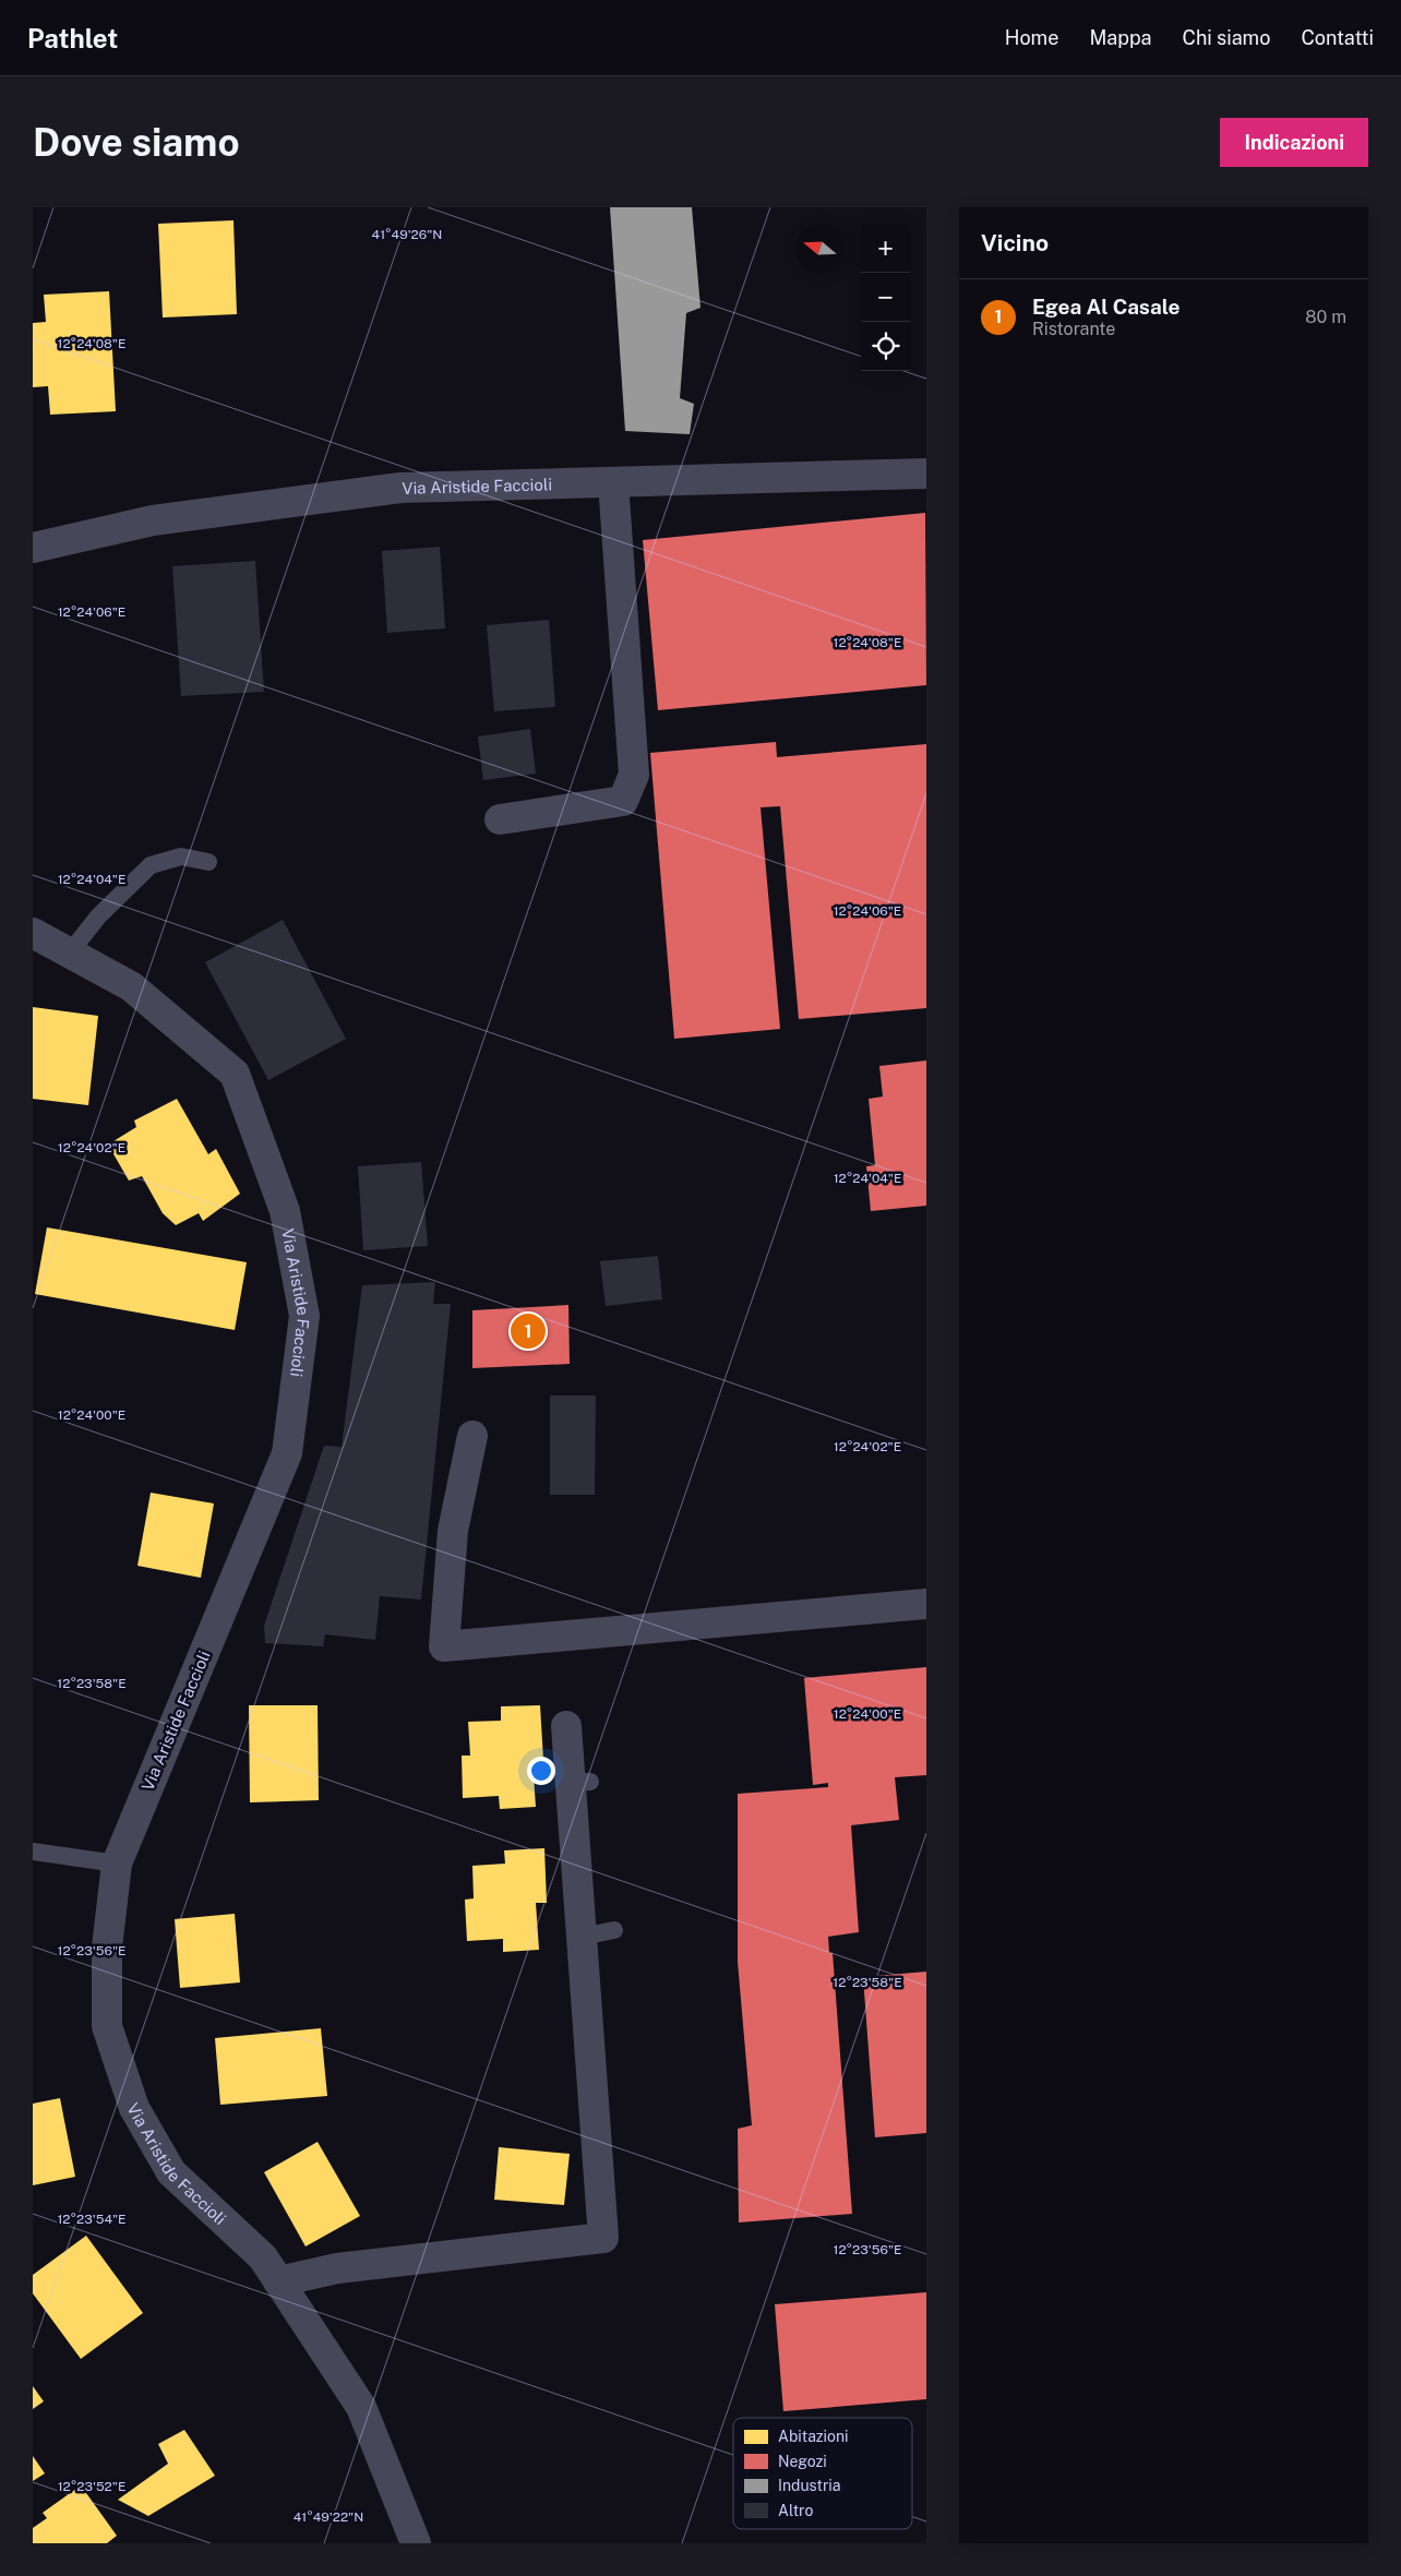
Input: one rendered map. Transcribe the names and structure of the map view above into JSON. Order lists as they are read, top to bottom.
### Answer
{
  "streets": {
    "street": ["Via Aristide Faccioli"]
  },
  "legend": [
    "Abitazioni",
    "Negozi",
    "Industria",
    "Altro"
  ],
  "north": "left",
  "page": {
    "header": "Pathlet",
    "nav": [
      "Home",
      "Mappa",
      "Chi siamo",
      "Contatti"
    ],
    "buttons": "Indicazioni",
    "title": "Dove siamo",
    "heading": "Vicino",
    "map_buttons": ["+", "−"],
    "list": [
      {
        "mark": "1",
        "name": "Egea Al Casale",
        "note": "Ristorante",
        "value": "80 m"
      }
    ],
    "pins": "1"
  },
  "coordinates": [
    "41°49'26\"N",
    "12°24'08\"E",
    "12°24'06\"E",
    "12°24'04\"E",
    "12°24'02\"E",
    "12°24'00\"E",
    "12°23'58\"E",
    "12°23'56\"E",
    "12°23'54\"E",
    "12°23'52\"E",
    "41°49'22\"N"
  ]
}
